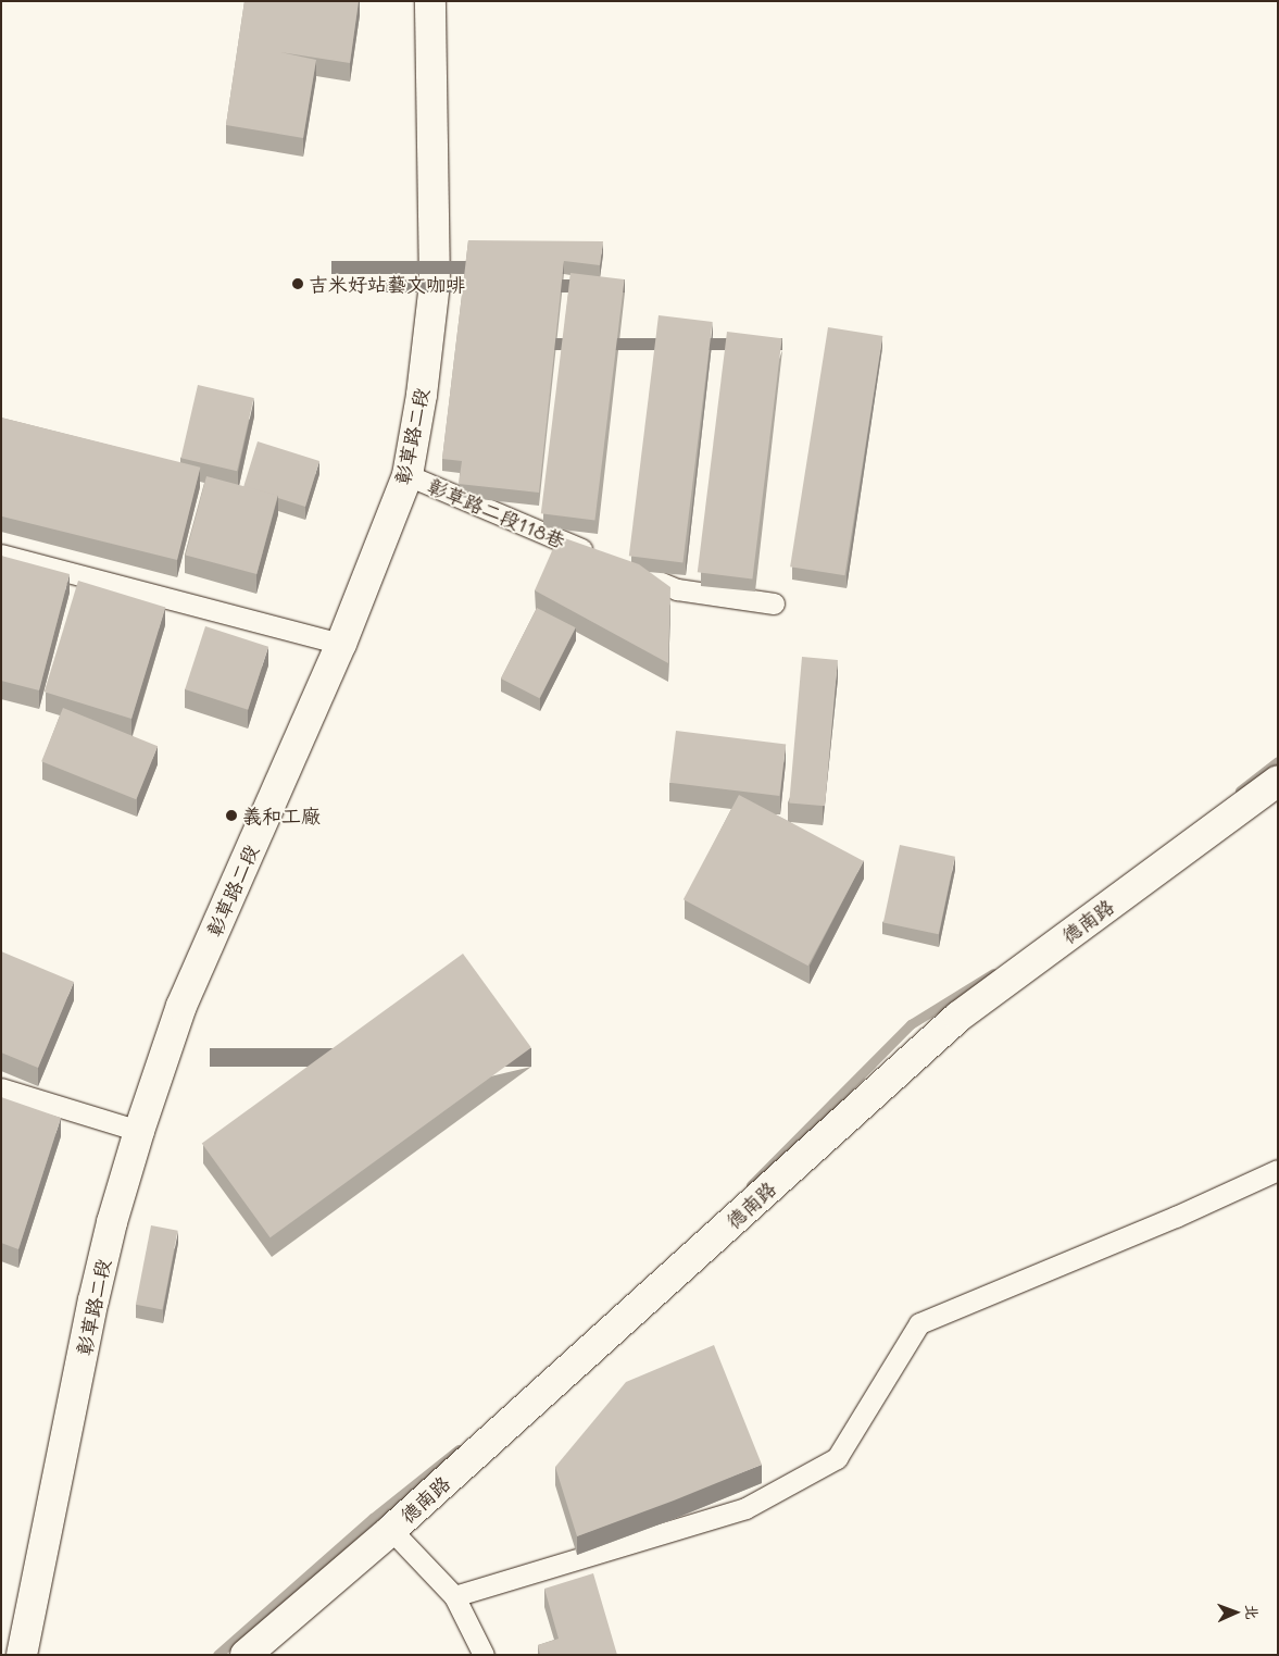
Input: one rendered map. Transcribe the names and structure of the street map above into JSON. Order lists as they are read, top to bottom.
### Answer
{
  "streets": {
    "street": ["彰草路二段", "德南路"],
    "lane": ["彰草路二段118巷"]
  },
  "crossings": [
    ["彰草路二段", "彰草路二段118巷"]
  ],
  "places": ["吉米好站藝文咖啡", "義和工廠"],
  "north": "right"
}
